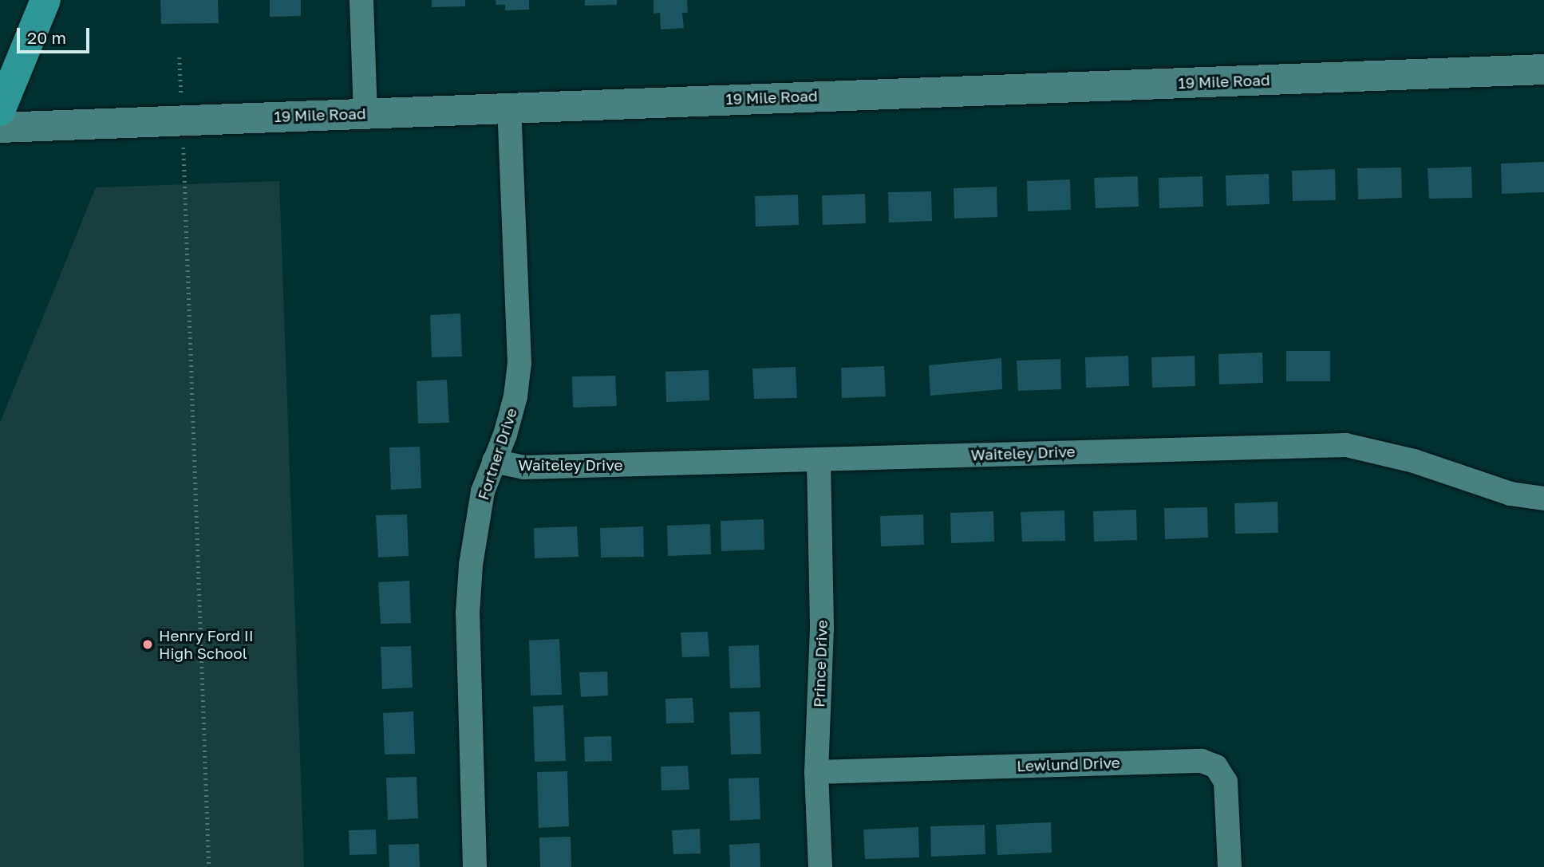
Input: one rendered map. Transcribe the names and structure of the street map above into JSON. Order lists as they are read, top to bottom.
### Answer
{
  "streets": {
    "street": [
      "19 Mile Road",
      "Waiteley Drive",
      "Fortner Drive",
      "Prince Drive",
      "Lewlund Drive"
    ]
  },
  "crossings": [
    ["19 Mile Road", "Fortner Drive"],
    ["Waiteley Drive", "Fortner Drive"],
    ["Waiteley Drive", "Prince Drive"],
    ["Prince Drive", "Lewlund Drive"]
  ],
  "places": ["Henry Ford II High School"],
  "scale_bar": "20 m"
}
